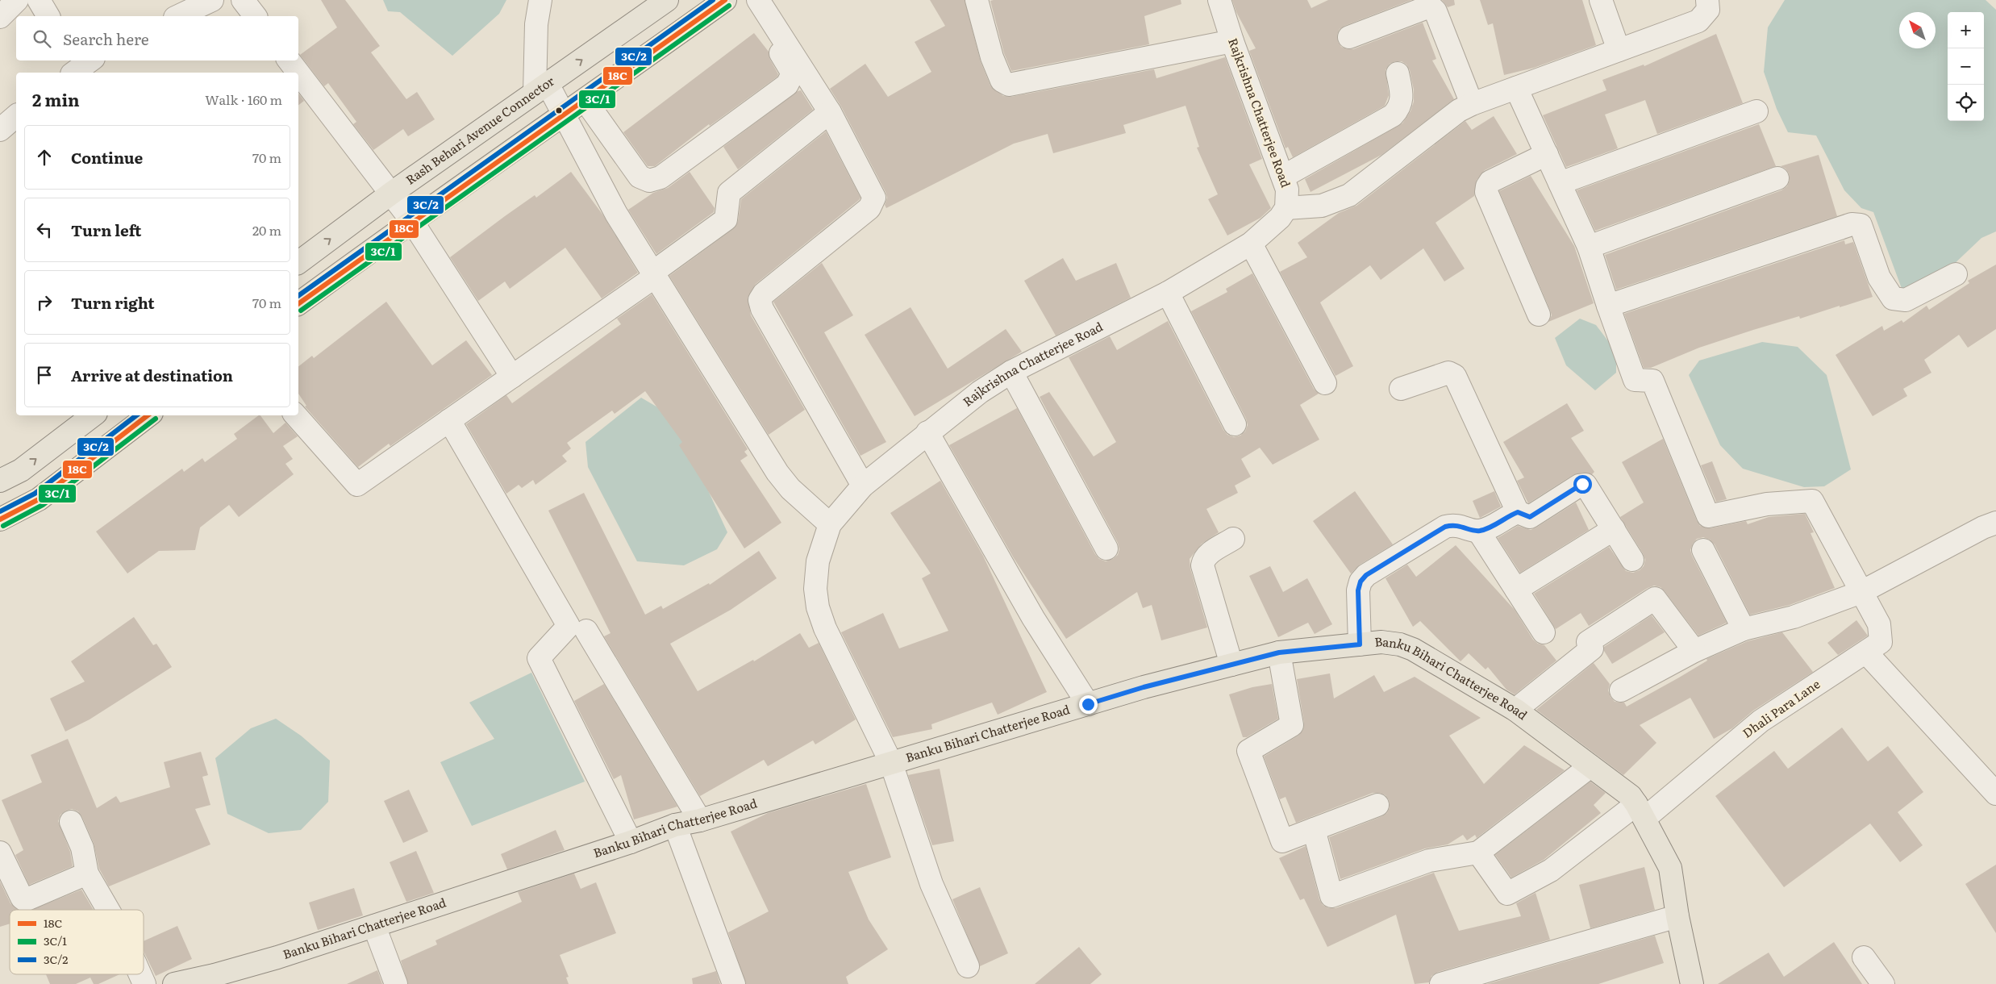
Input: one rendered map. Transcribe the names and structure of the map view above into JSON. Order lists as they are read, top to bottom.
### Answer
{
  "streets": {
    "main road": ["Rash Behari Avenue Connector", "Banku Bihari Chatterjee Road"],
    "street": ["Rajkrishna Chatterjee Road", "Dhali Para Lane"]
  },
  "crossings": [
    ["Rajkrishna Chatterjee Road", "Banku Bihari Chatterjee Road"],
    ["Banku Bihari Chatterjee Road", "Dhali Para Lane"]
  ],
  "lines": ["transit line 18C", "transit line 3C/2", "transit line 3C/1"],
  "legend": ["18C", "3C/1", "3C/2"],
  "north": "top left",
  "page": {
    "map_buttons": ["+", "−"],
    "search": "Search here",
    "heading": ["2 min", "Walk · 160 m"],
    "list": [
      ["Continue", "70 m"],
      ["Turn left", "20 m"],
      ["Turn right", "70 m"],
      "Arrive at destination"
    ]
  }
}
